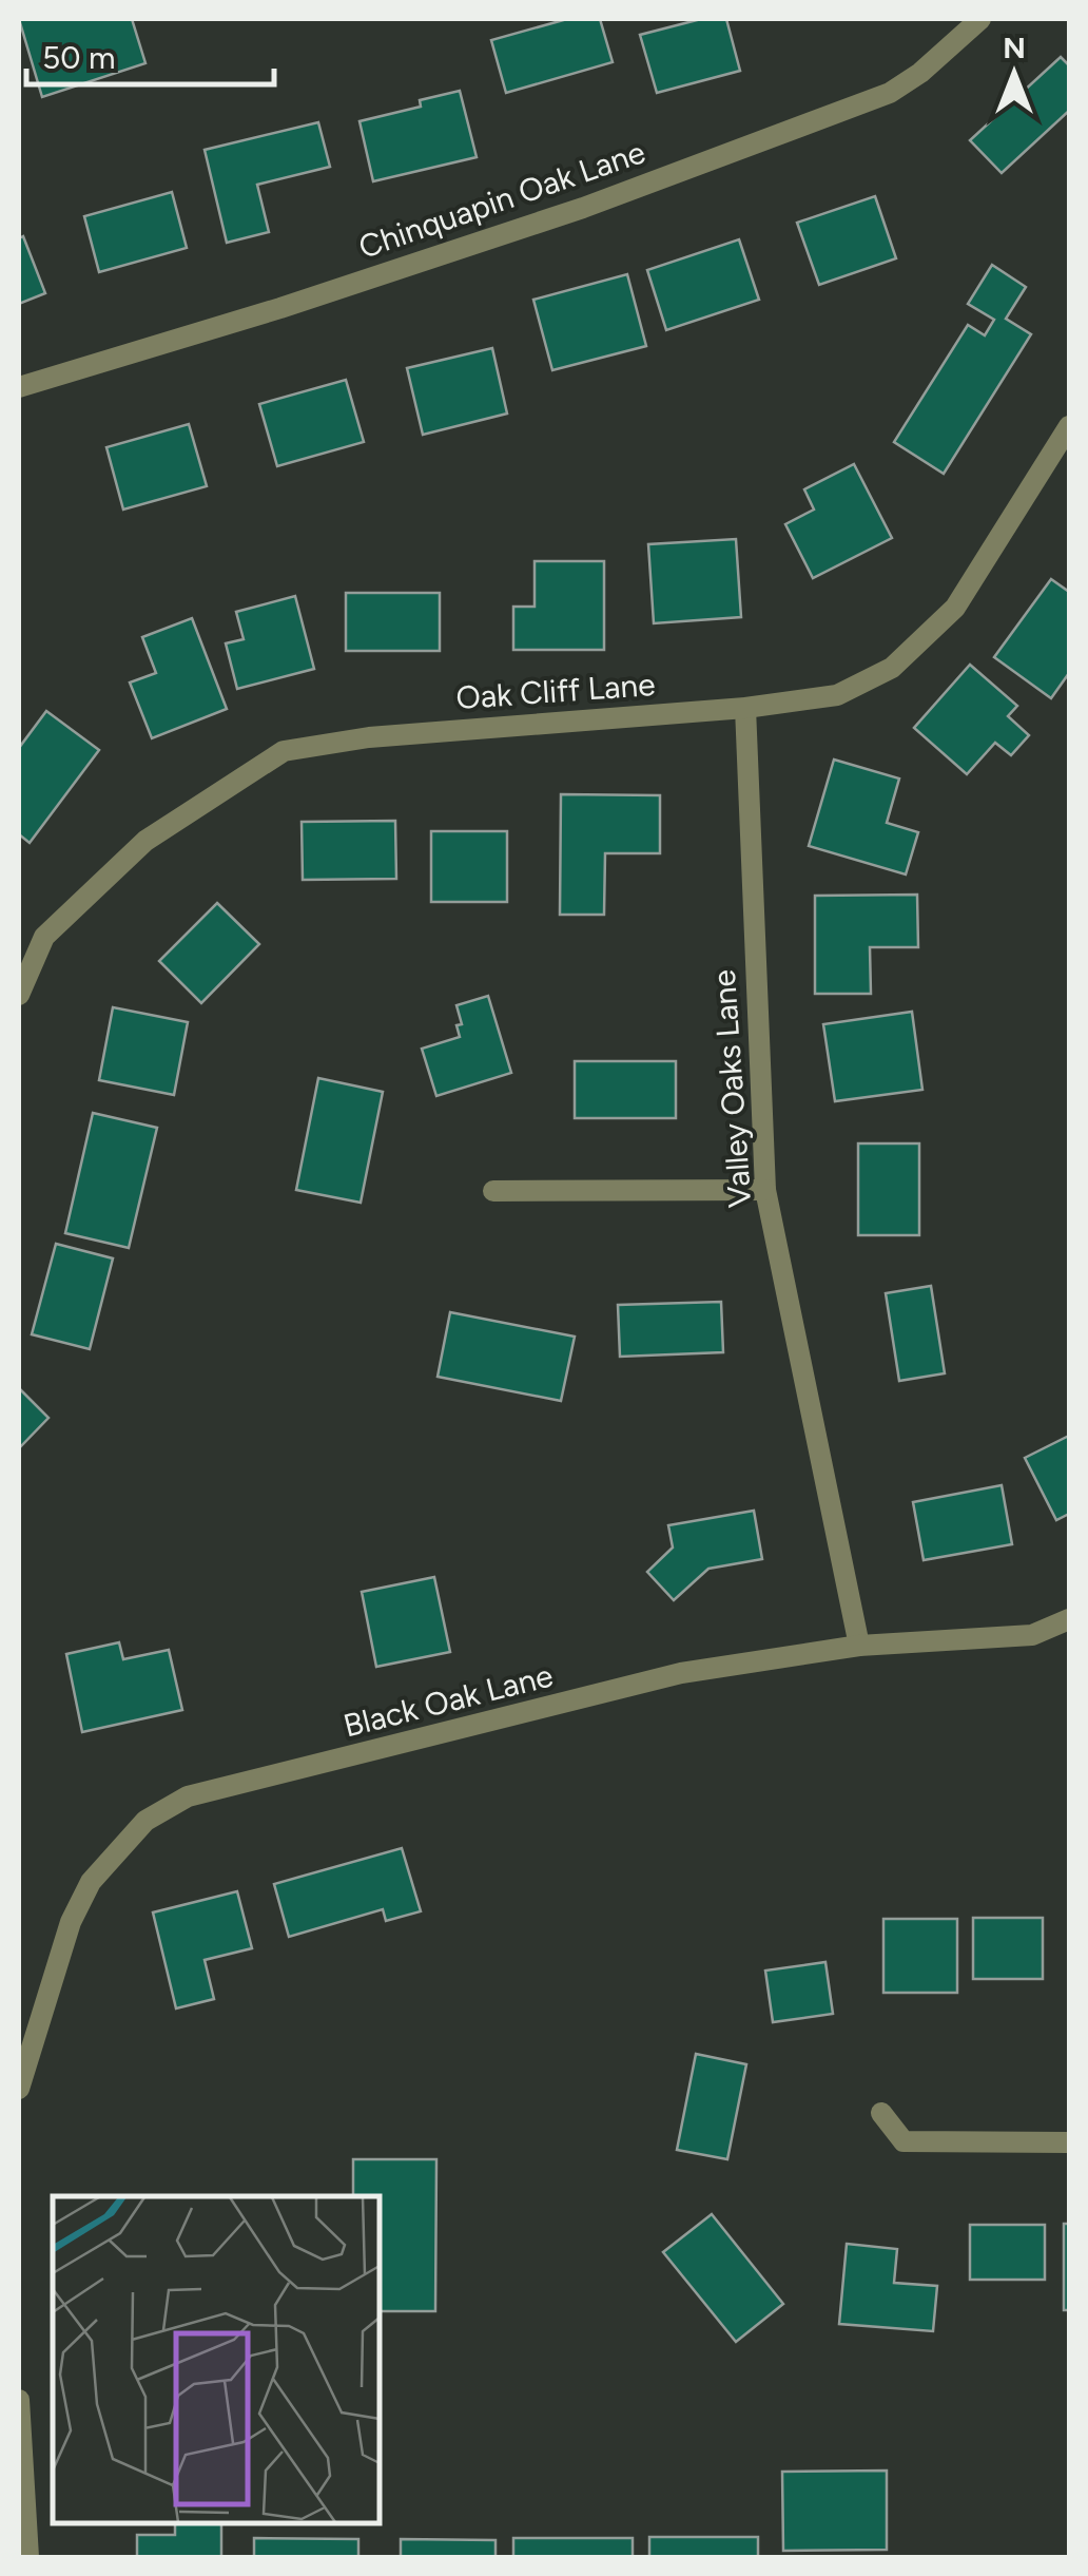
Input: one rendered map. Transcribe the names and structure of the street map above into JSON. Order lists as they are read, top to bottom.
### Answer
{
  "streets": {
    "street": [
      "Chinquapin Oak Lane",
      "Oak Cliff Lane",
      "Valley Oaks Lane",
      "Black Oak Lane"
    ]
  },
  "crossings": [
    ["Oak Cliff Lane", "Valley Oaks Lane"],
    ["Valley Oaks Lane", "Black Oak Lane"]
  ],
  "scale_bar": "50 m",
  "north": "top"
}
